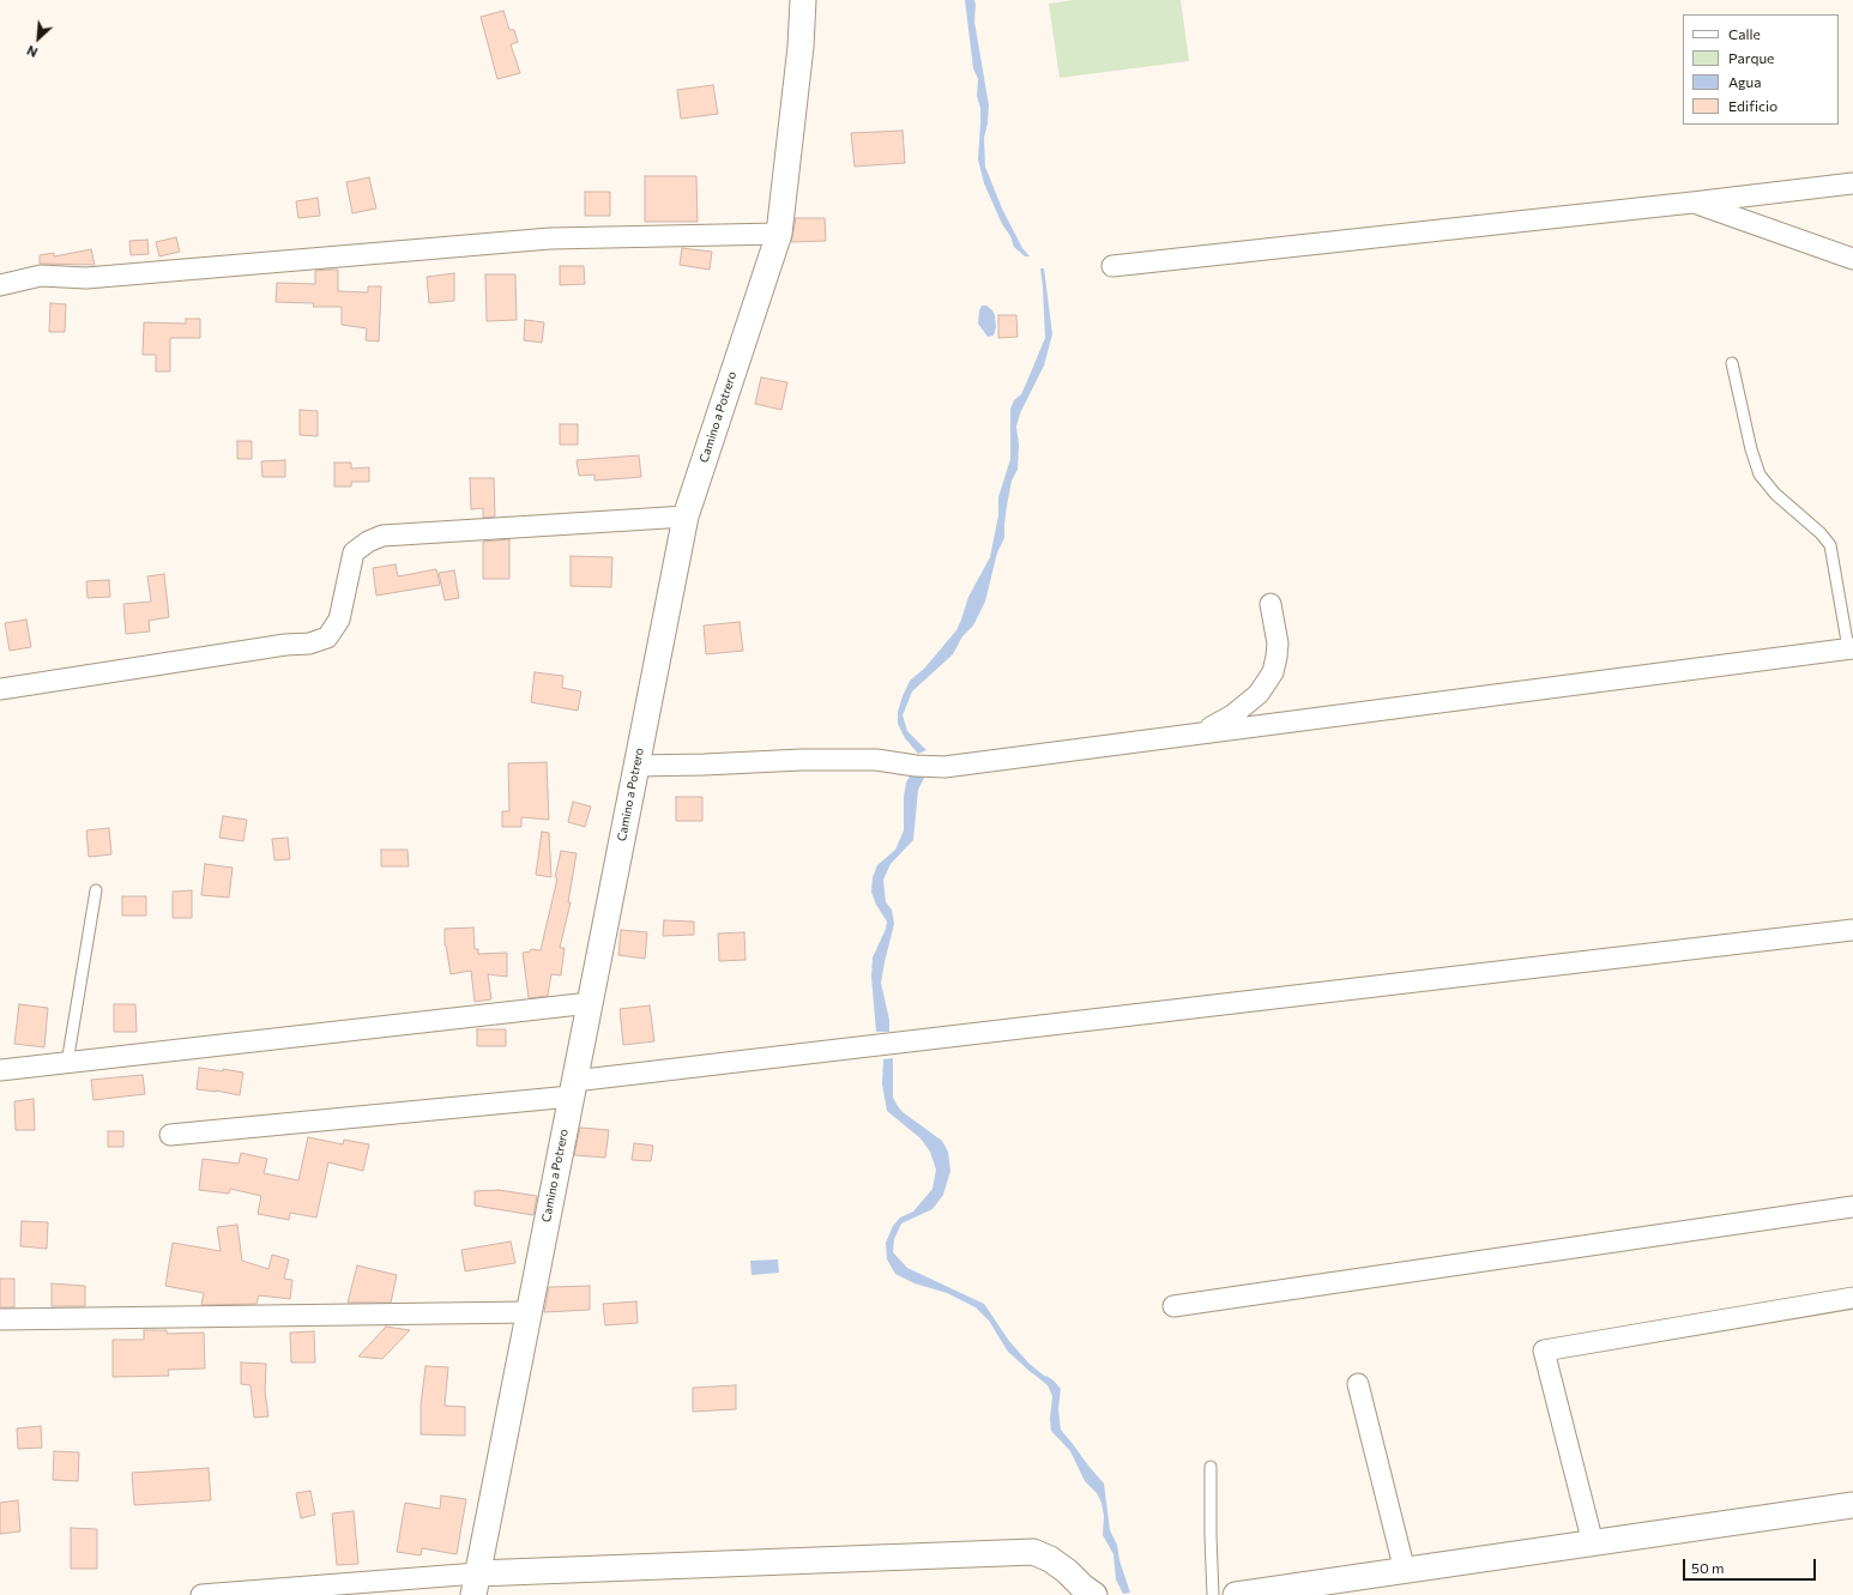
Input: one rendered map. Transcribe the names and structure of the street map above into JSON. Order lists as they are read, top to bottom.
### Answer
{
  "streets": {
    "street": ["Camino a Potrero"]
  },
  "legend": [
    "Calle",
    "Parque",
    "Agua",
    "Edificio"
  ],
  "scale_bar": "50 m",
  "north": "bottom left"
}
